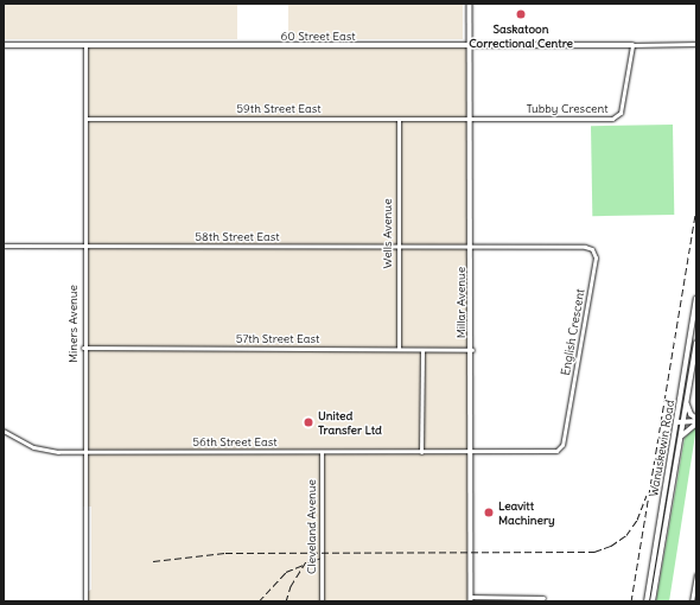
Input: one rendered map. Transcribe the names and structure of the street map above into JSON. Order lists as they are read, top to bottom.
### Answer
{
  "streets": {
    "main road": ["Wanuskewin Road"],
    "street": [
      "60 Street East",
      "59th Street East",
      "Tubby Crescent",
      "Wells Avenue",
      "58th Street East",
      "Millar Avenue",
      "Miners Avenue",
      "English Crescent",
      "57th Street East",
      "56th Street East",
      "Cleveland Avenue"
    ]
  },
  "crossings": [
    ["60 Street East", "Tubby Crescent"],
    ["60 Street East", "Millar Avenue"],
    ["60 Street East", "Miners Avenue"],
    ["59th Street East", "Tubby Crescent"],
    ["59th Street East", "Wells Avenue"],
    ["59th Street East", "Millar Avenue"],
    ["59th Street East", "Miners Avenue"],
    ["Tubby Crescent", "Millar Avenue"],
    ["Wells Avenue", "58th Street East"],
    ["Wells Avenue", "57th Street East"],
    ["58th Street East", "Millar Avenue"],
    ["58th Street East", "Miners Avenue"],
    ["58th Street East", "English Crescent"],
    ["Millar Avenue", "English Crescent"],
    ["Millar Avenue", "57th Street East"],
    ["Millar Avenue", "56th Street East"],
    ["Miners Avenue", "57th Street East"],
    ["Miners Avenue", "56th Street East"],
    ["English Crescent", "56th Street East"],
    ["56th Street East", "Cleveland Avenue"]
  ],
  "places": ["Saskatoon Correctional Centre", "United Transfer Ltd", "Leavitt Machinery"]
}
